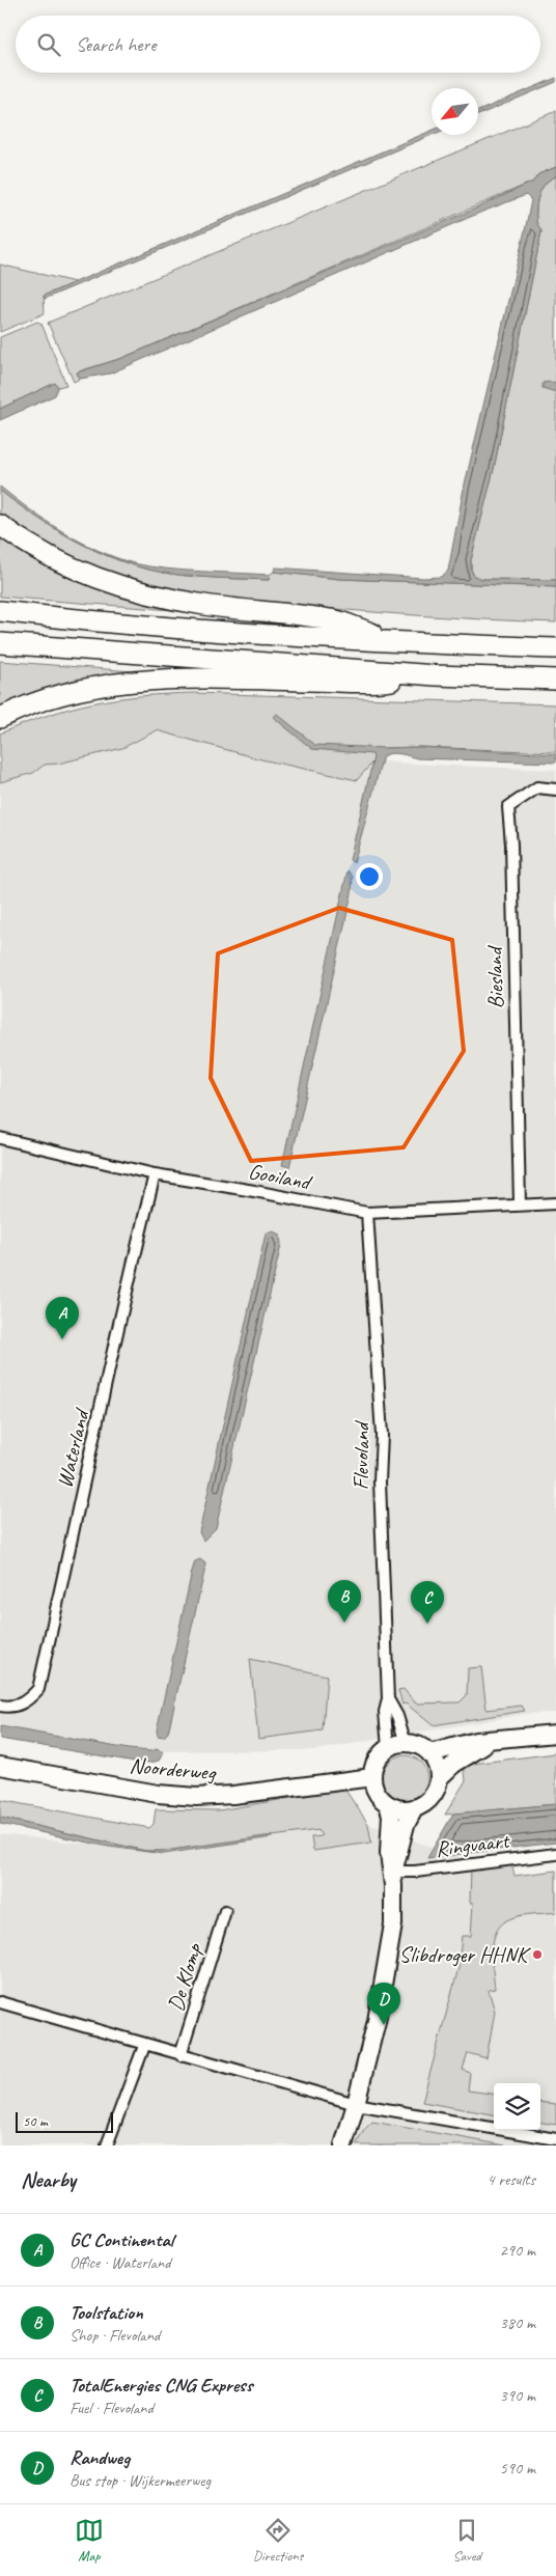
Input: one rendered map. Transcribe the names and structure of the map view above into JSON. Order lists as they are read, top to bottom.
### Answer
{
  "streets": {
    "main road": ["Noorderweg"],
    "street": [
      "Biesland",
      "Gooiland",
      "Waterland",
      "Flevoland",
      "Ringvaart",
      "De Klomp"
    ]
  },
  "crossings": [
    ["Biesland", "Gooiland"],
    ["Gooiland", "Waterland"],
    ["Gooiland", "Flevoland"],
    ["Flevoland", "Noorderweg"]
  ],
  "places": ["Slibdroger HHNK"],
  "scale_bar": "50 m",
  "north": "bottom left",
  "page": {
    "search": "Search here",
    "pins": [
      "A",
      "B",
      "C",
      "D"
    ],
    "scale": "50 m",
    "heading": ["Nearby", "4 results"],
    "list": [
      {
        "mark": "A",
        "name": "GC Continental",
        "note": "Office · Waterland",
        "value": "290 m"
      },
      {
        "mark": "B",
        "name": "Toolstation",
        "note": "Shop · Flevoland",
        "value": "380 m"
      },
      {
        "mark": "C",
        "name": "TotalEnergies CNG Express",
        "note": "Fuel · Flevoland",
        "value": "390 m"
      },
      {
        "mark": "D",
        "name": "Randweg",
        "note": "Bus stop · Wijkermeerweg",
        "value": "590 m"
      }
    ],
    "nav": ["Map", "Directions", "Saved"]
  }
}
